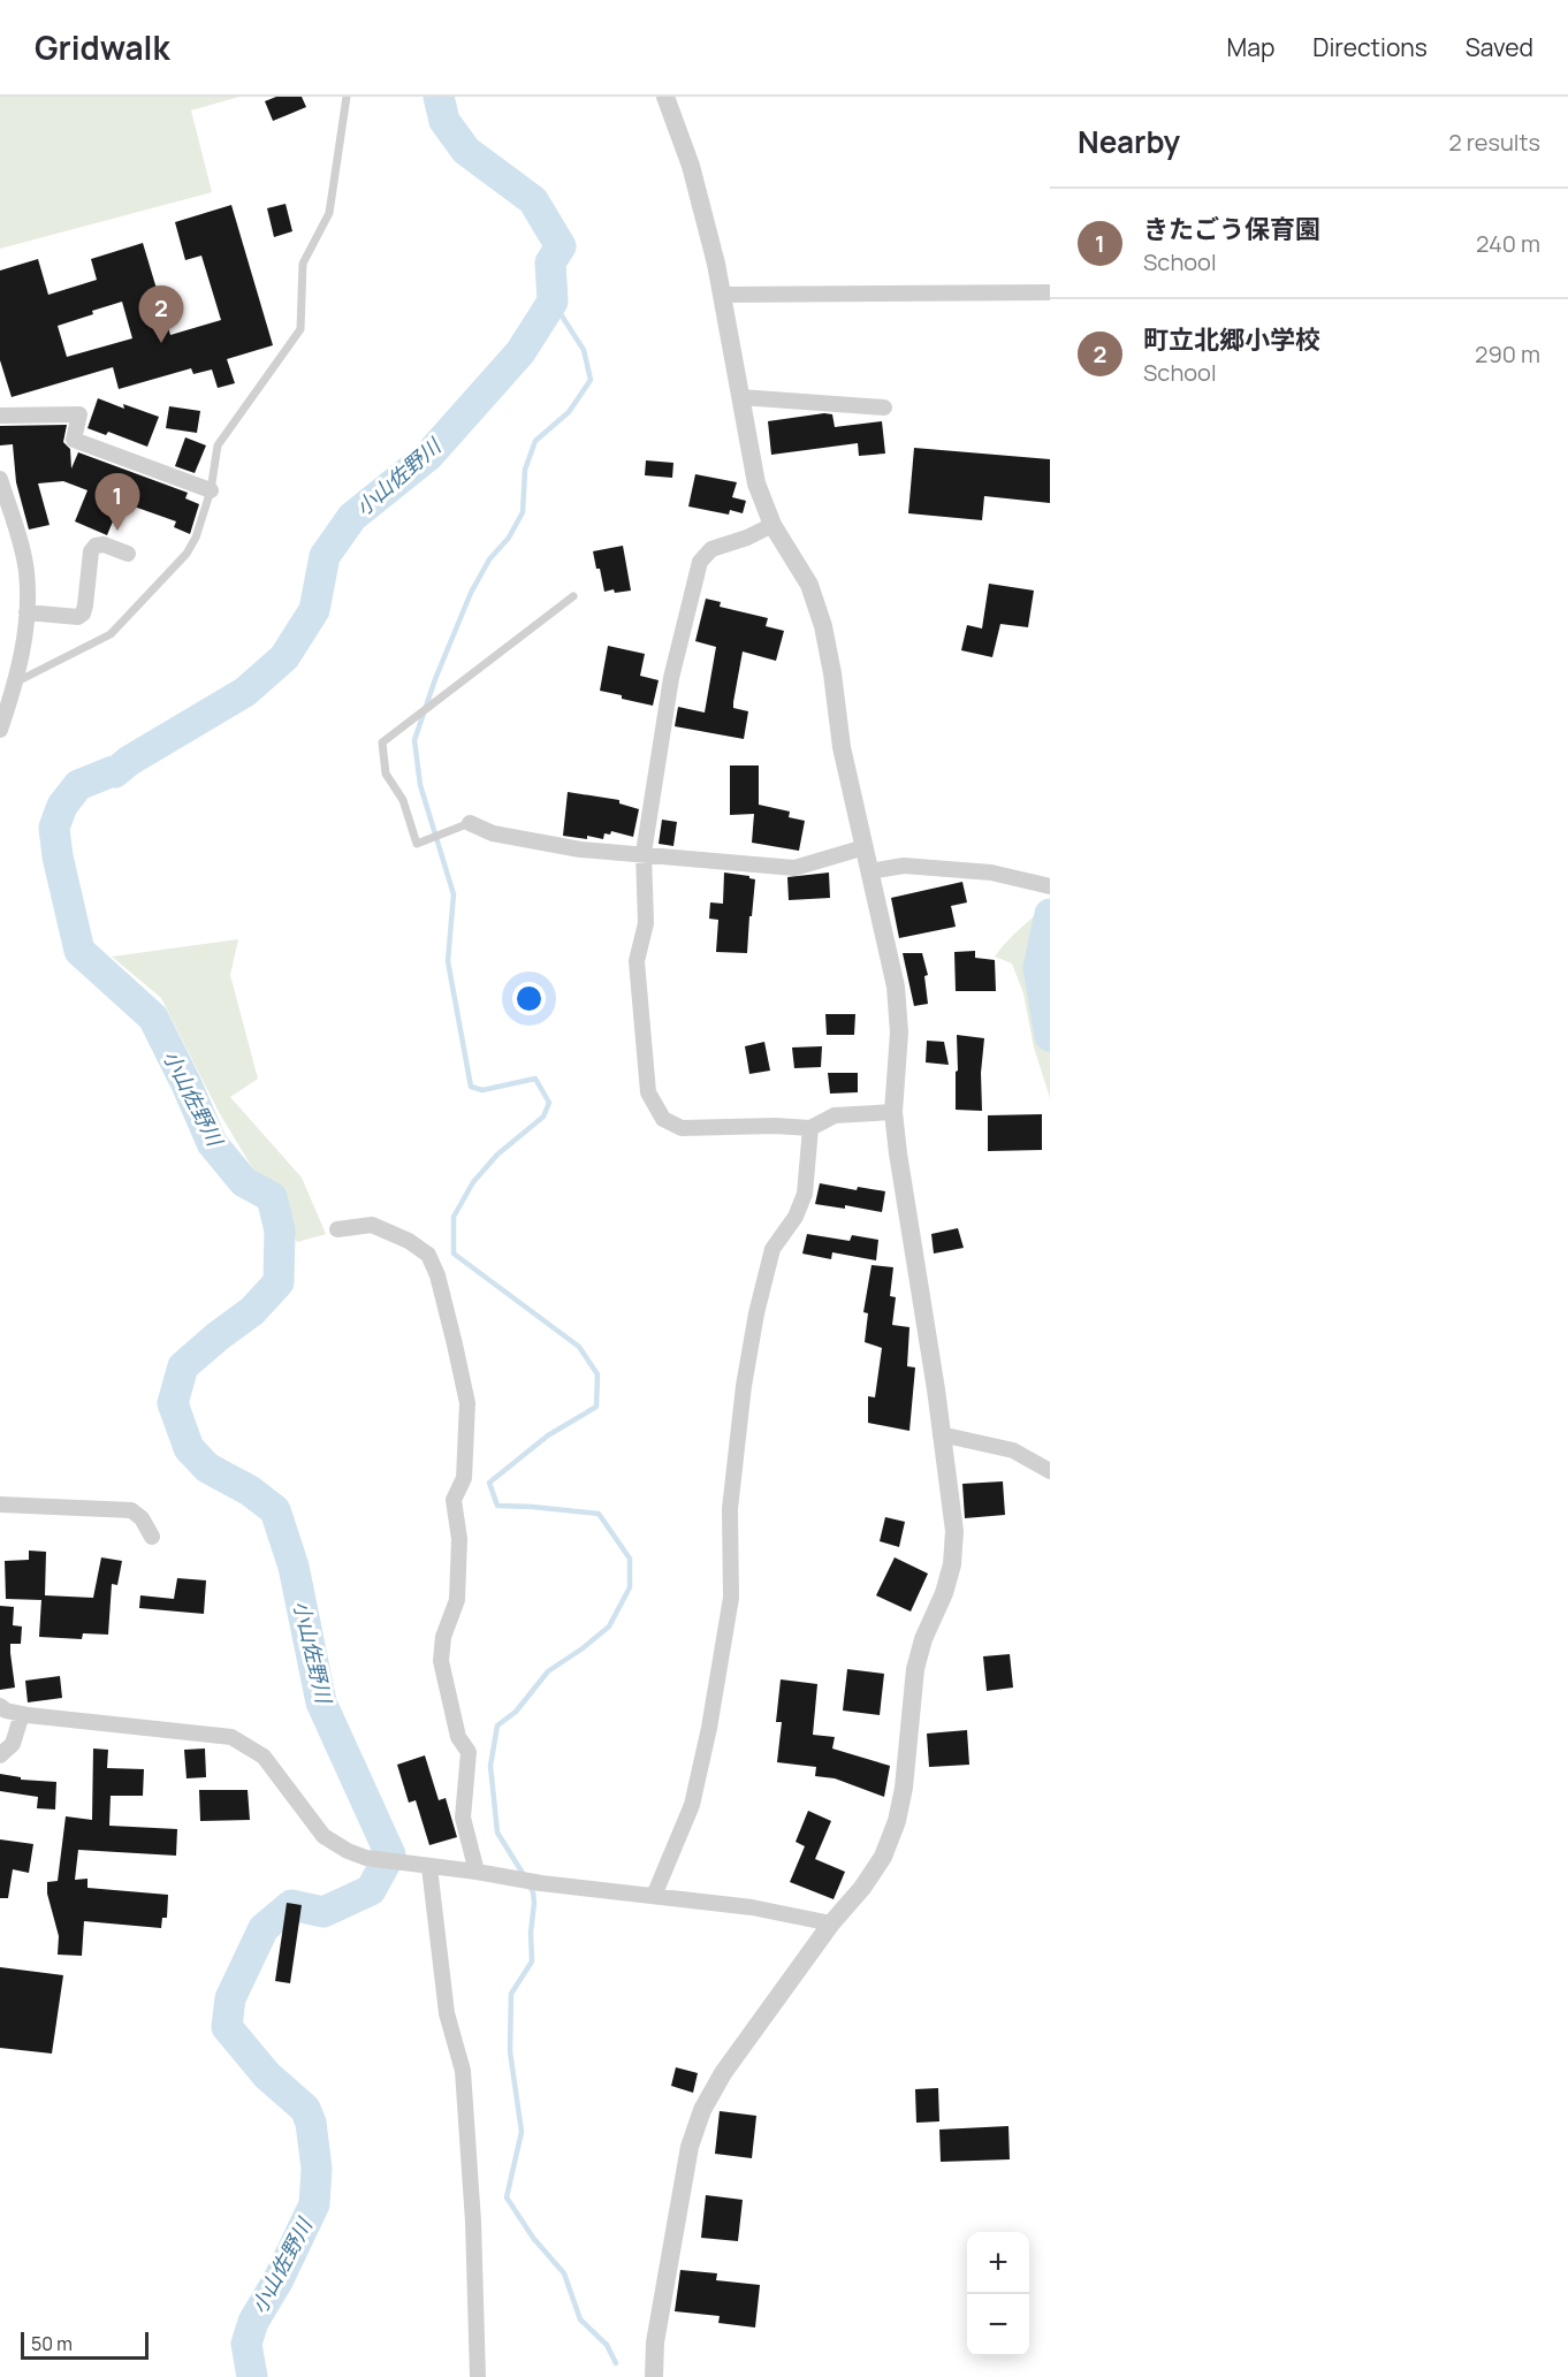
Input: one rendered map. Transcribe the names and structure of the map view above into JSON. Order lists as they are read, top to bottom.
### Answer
{
  "water": ["小山佐野川"],
  "scale_bar": "50 m",
  "page": {
    "header": "Gridwalk",
    "nav": ["Map", "Directions", "Saved"],
    "heading": ["Nearby", "2 results"],
    "list": [
      {
        "mark": "1",
        "name": "きたごう保育園",
        "note": "School",
        "value": "240 m"
      },
      {
        "mark": "2",
        "name": "町立北郷小学校",
        "note": "School",
        "value": "290 m"
      }
    ],
    "pins": ["2", "1"],
    "map_buttons": ["+", "−"],
    "scale": "50 m"
  }
}
